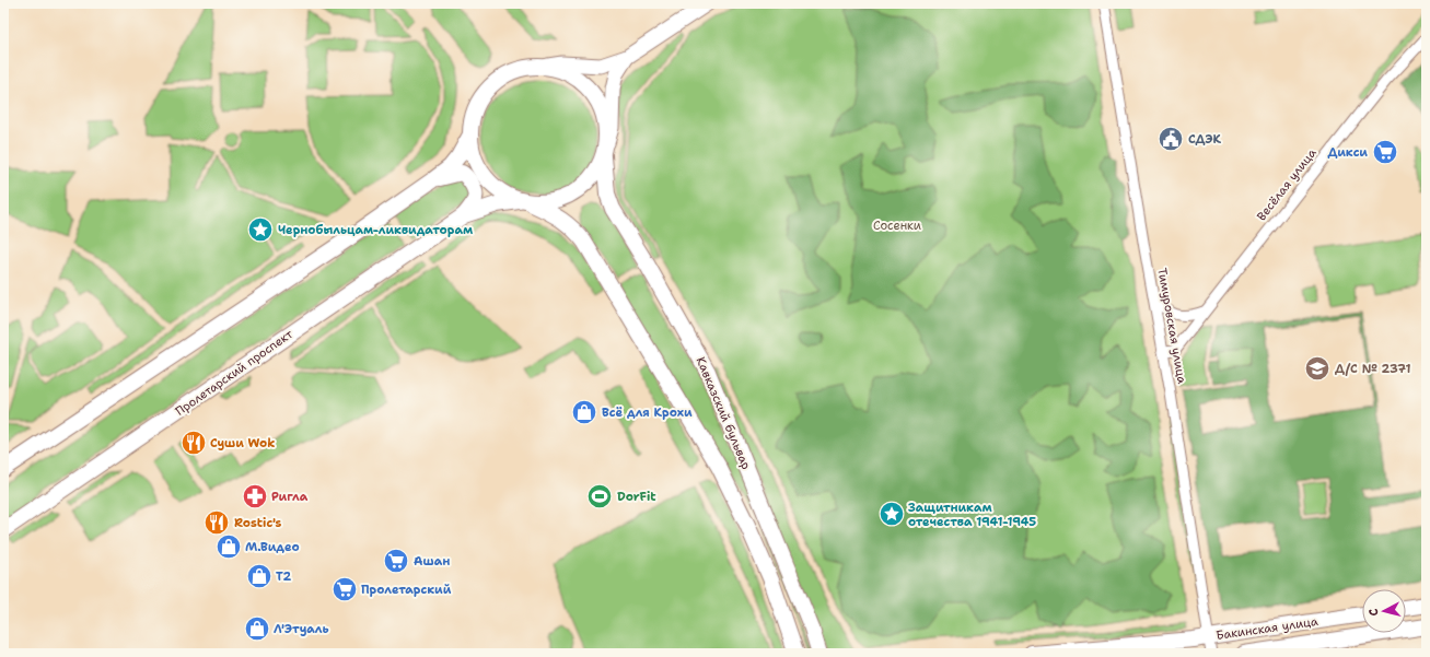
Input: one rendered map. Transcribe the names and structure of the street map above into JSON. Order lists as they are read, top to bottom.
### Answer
{
  "streets": {
    "main road": ["Пролетарский проспект", "Кавказский бульвар", "Бакинская улица"],
    "street": ["Весёлая улица", "Тимуровская улица"]
  },
  "crossings": [
    ["Весёлая улица", "Тимуровская улица"],
    ["Тимуровская улица", "Бакинская улица"],
    ["Пролетарский проспект", "Кавказский бульвар"]
  ],
  "parks": ["Сосенки"],
  "places": {
    "public building": ["СДЭК"],
    "supermarket": ["Дикси", "Ашан", "Пролетарский"],
    "place": ["Чернобыльцам-ликвидаторам", "Защитникам отечества 1941-1945"],
    "school or university": ["Д/C № 2371"],
    "shop": [
      "Всё для Крохи",
      "М.Видео",
      "T2",
      "Л'Этуаль"
    ],
    "restaurant": ["Суши Wok", "Rostic's"],
    "pharmacy": ["Ригла"],
    "sports": ["DorFit"]
  },
  "north": "left"
}
